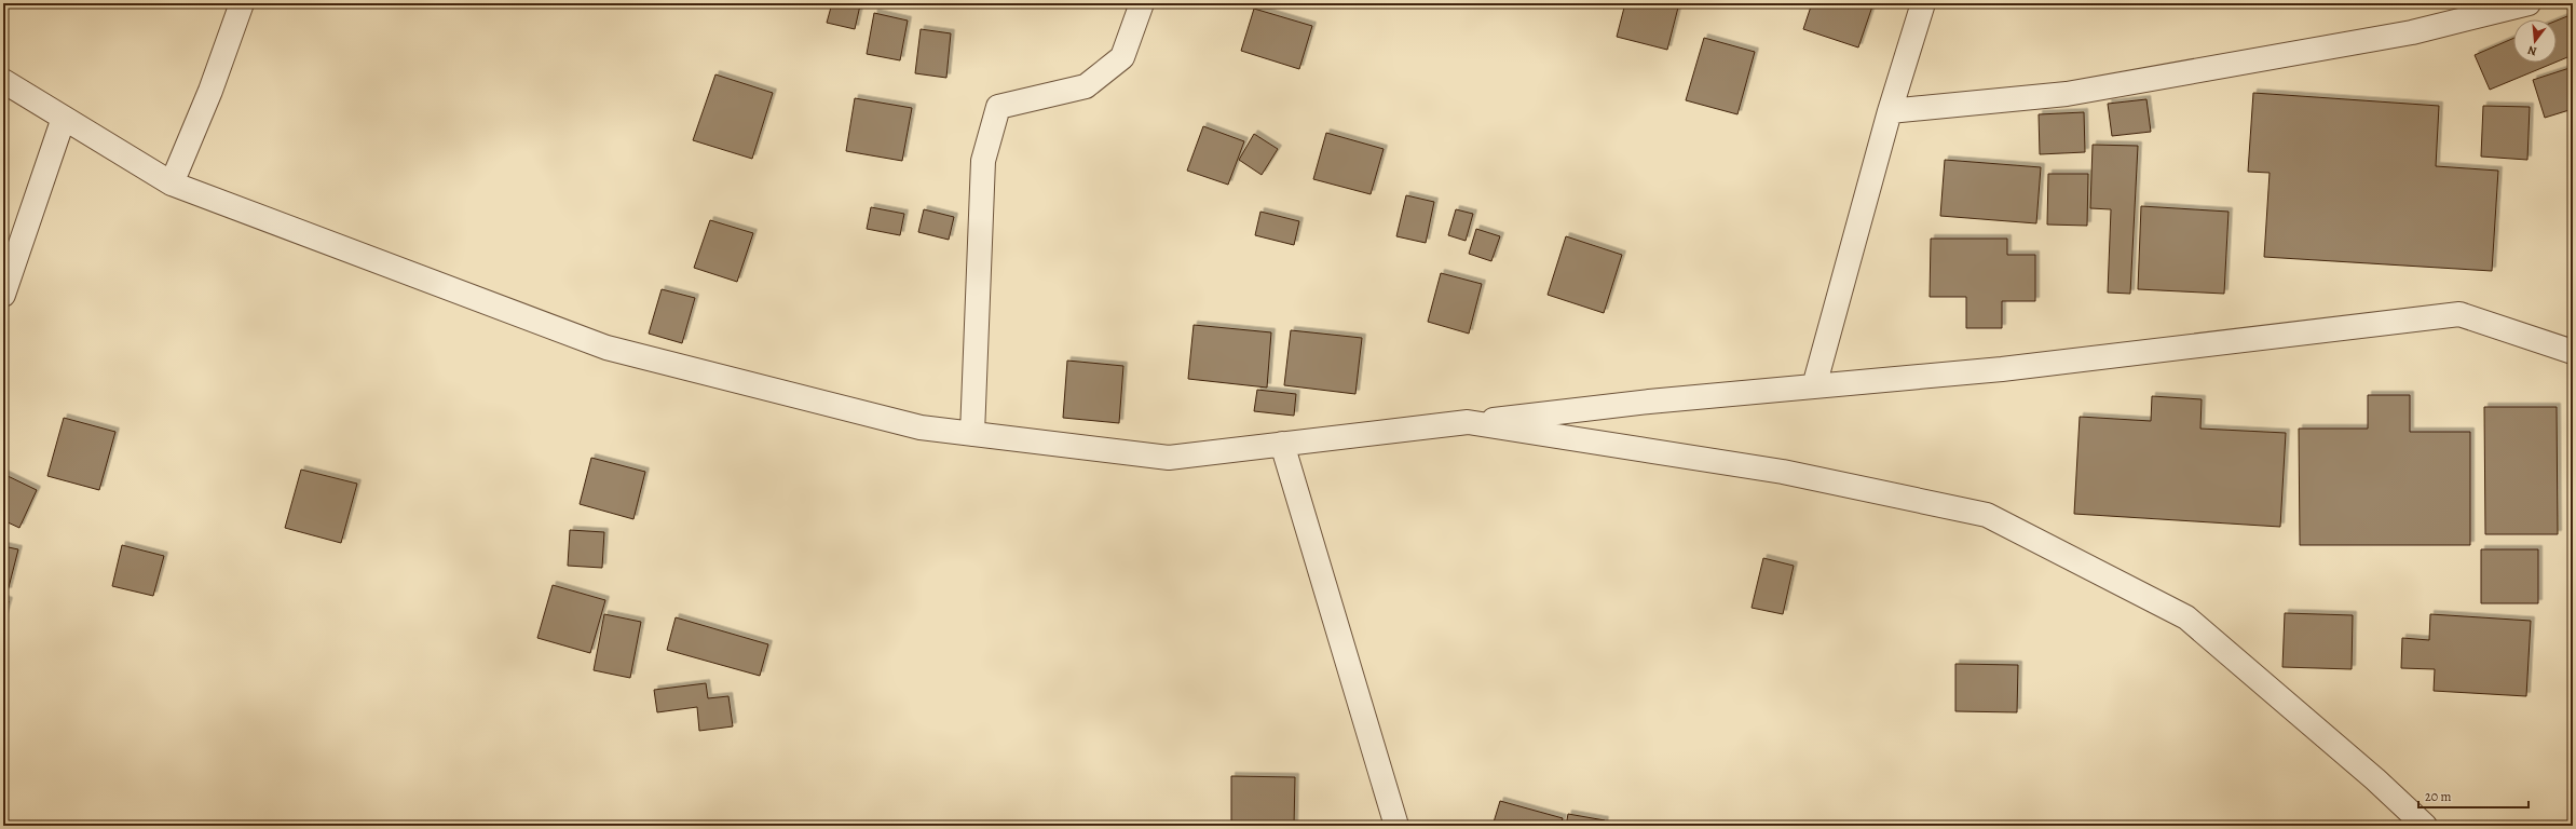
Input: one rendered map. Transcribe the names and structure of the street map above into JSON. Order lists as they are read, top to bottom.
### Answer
{
  "scale_bar": "20 m",
  "north": "bottom"
}
